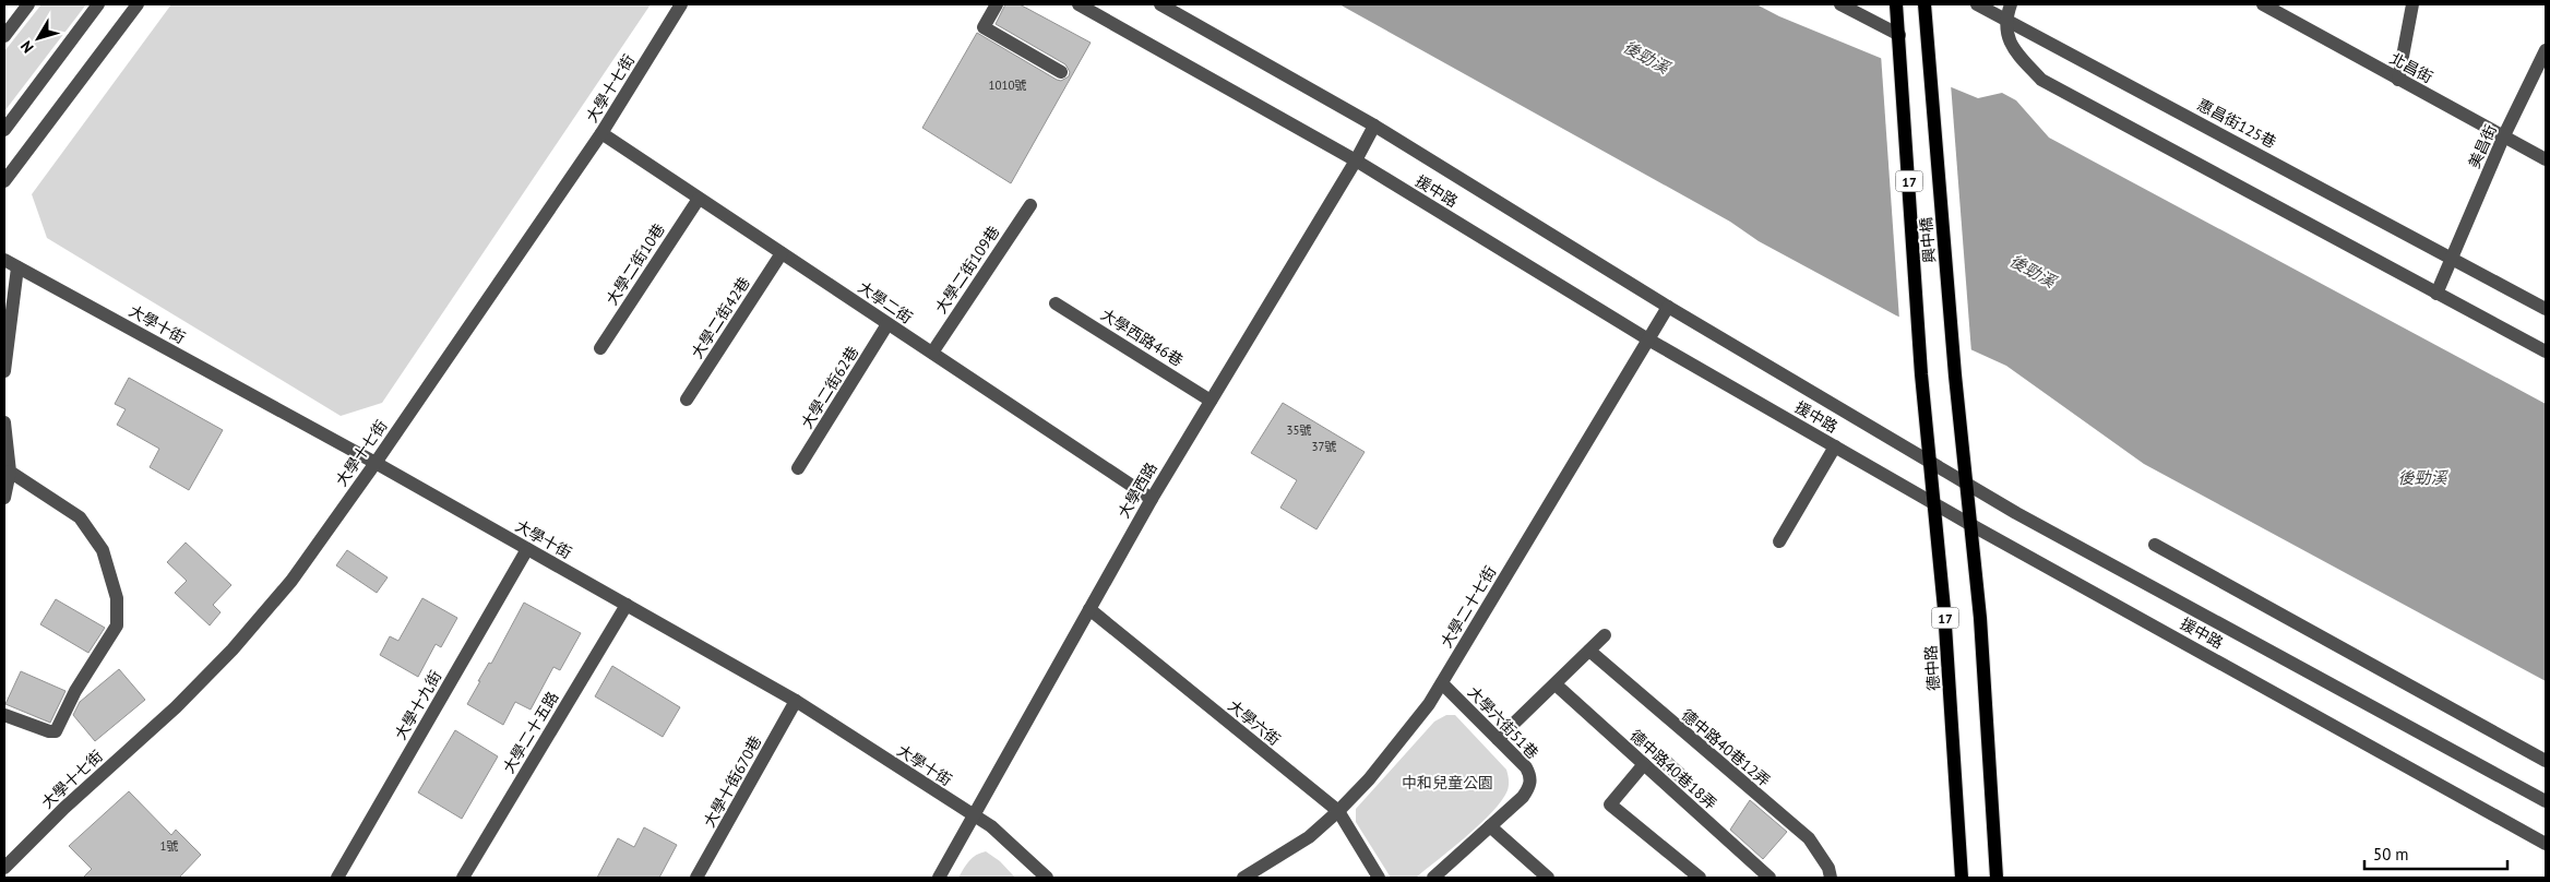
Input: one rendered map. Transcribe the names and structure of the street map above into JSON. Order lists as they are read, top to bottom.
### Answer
{
  "streets": {
    "main road": ["17", "興中橋", "德中路"],
    "street": [
      "北昌街",
      "大學十七街",
      "惠昌街125巷",
      "美昌街",
      "援中路",
      "大學二街10巷",
      "大學二街109巷",
      "大學二街",
      "大學二街42巷",
      "大學十街",
      "大學西路46巷",
      "大學二街62巷",
      "大學西路",
      "大學二十七街",
      "大學十九街",
      "大學六街",
      "大學六街51巷",
      "大學二十五路",
      "德中路40巷12弄",
      "德中路40巷18弄",
      "大學十街670巷"
    ]
  },
  "crossings": [
    ["北昌街", "美昌街"],
    ["大學十七街", "大學二街"],
    ["大學十七街", "大學十街"],
    ["惠昌街125巷", "美昌街"],
    ["17", "援中路"],
    ["17", "興中橋"],
    ["援中路", "興中橋"],
    ["援中路", "大學西路"],
    ["援中路", "大學二十七街"],
    ["援中路", "德中路"],
    ["興中橋", "德中路"],
    ["大學二街10巷", "大學二街"],
    ["大學二街109巷", "大學二街"],
    ["大學二街", "大學二街42巷"],
    ["大學二街", "大學二街62巷"],
    ["大學二街", "大學西路"],
    ["大學十街", "大學西路"],
    ["大學十街", "大學十九街"],
    ["大學十街", "大學二十五路"],
    ["大學十街", "大學十街670巷"],
    ["大學西路46巷", "大學西路"],
    ["大學西路", "大學六街"],
    ["大學二十七街", "大學六街"],
    ["大學二十七街", "大學六街51巷"]
  ],
  "water": ["後勁溪"],
  "parks": ["中和兒童公園"],
  "house_numbers": [
    "1010號",
    "35號",
    "37號",
    "1號"
  ],
  "scale_bar": "50 m",
  "north": "bottom left"
}
